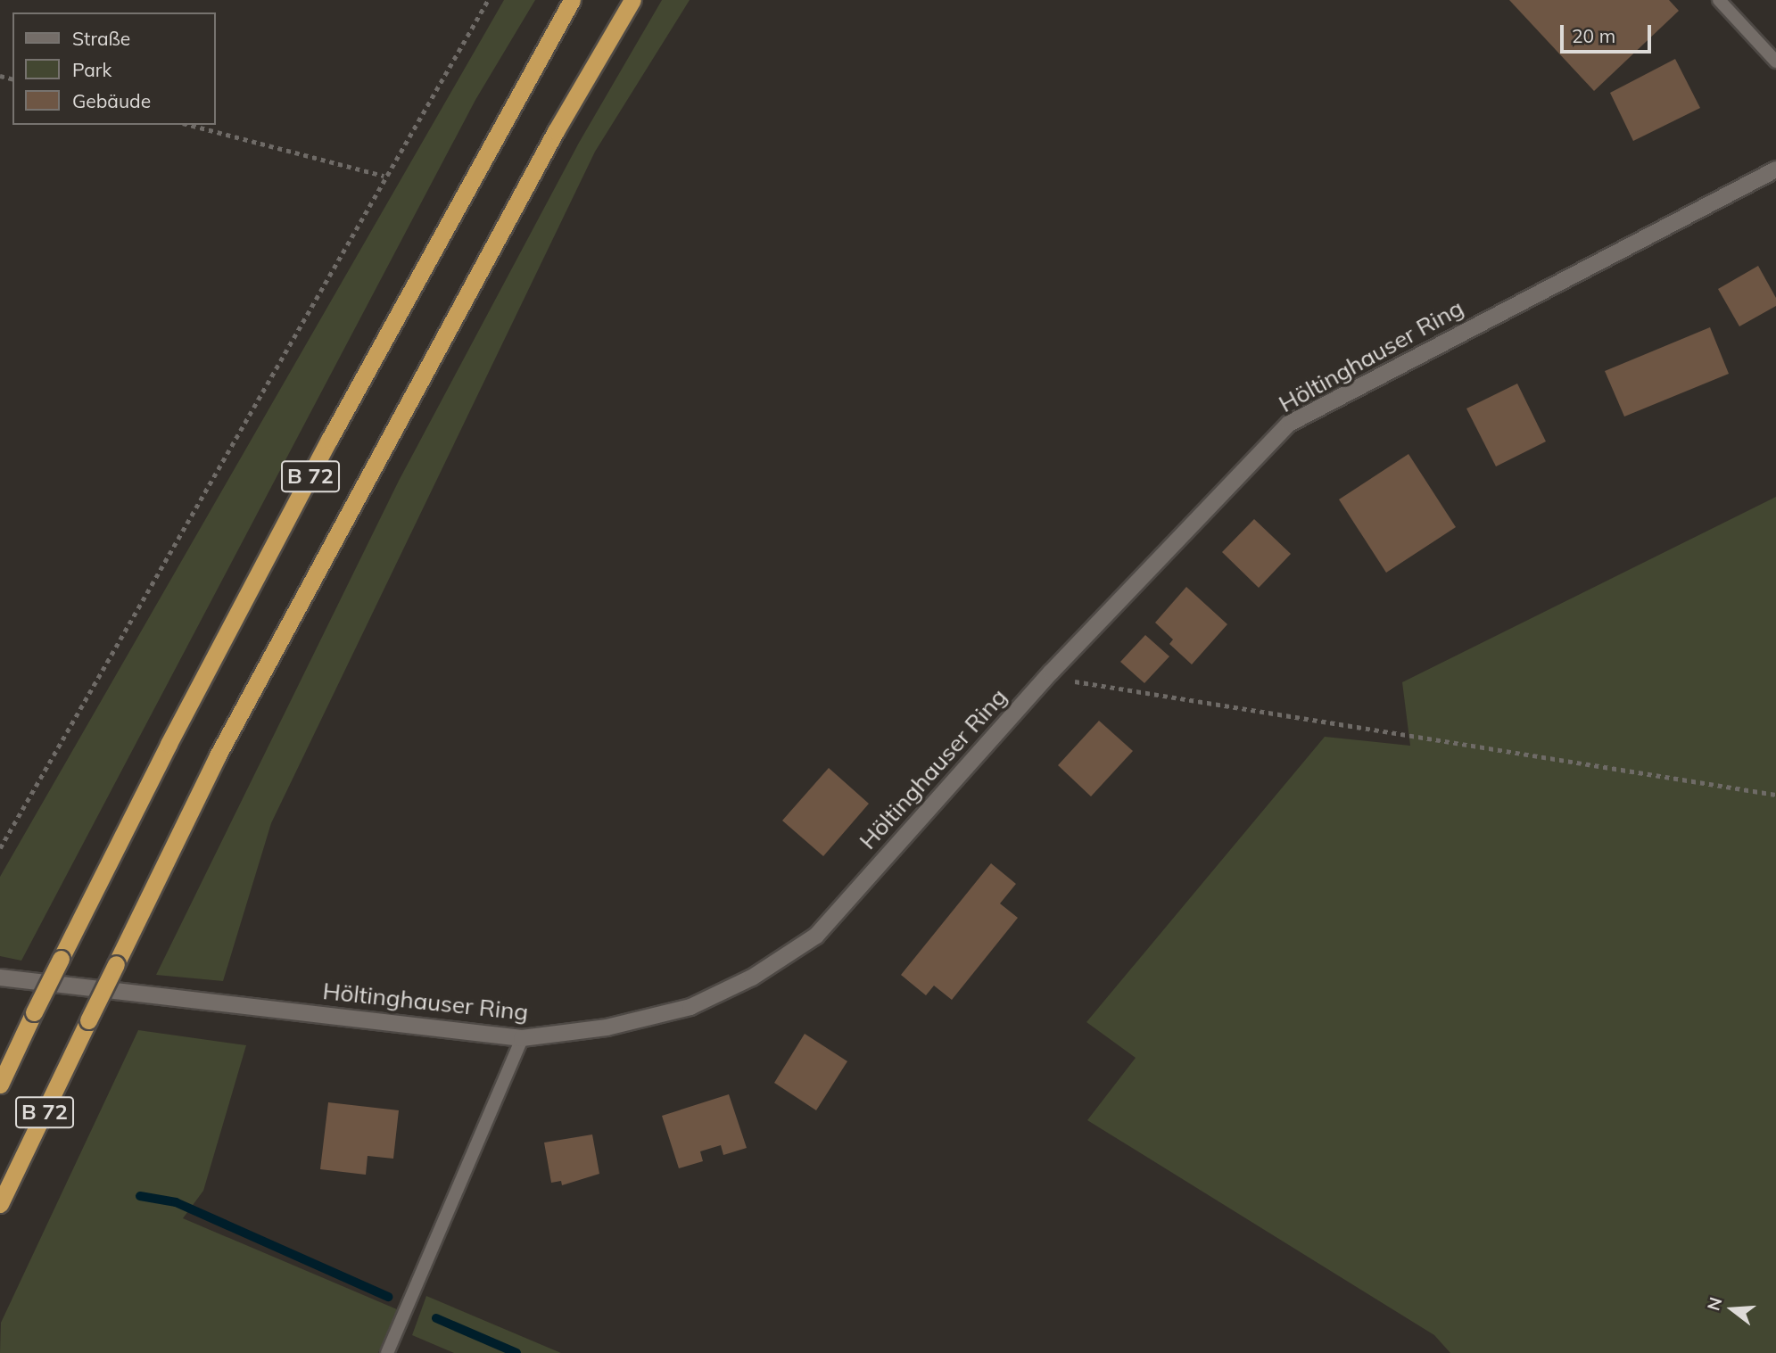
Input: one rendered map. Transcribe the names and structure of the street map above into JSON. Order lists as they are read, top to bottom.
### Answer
{
  "streets": {
    "highway": ["B 72"],
    "street": ["Höltinghauser Ring"]
  },
  "legend": ["Straße", "Park", "Gebäude"],
  "scale_bar": "20 m",
  "north": "left"
}
